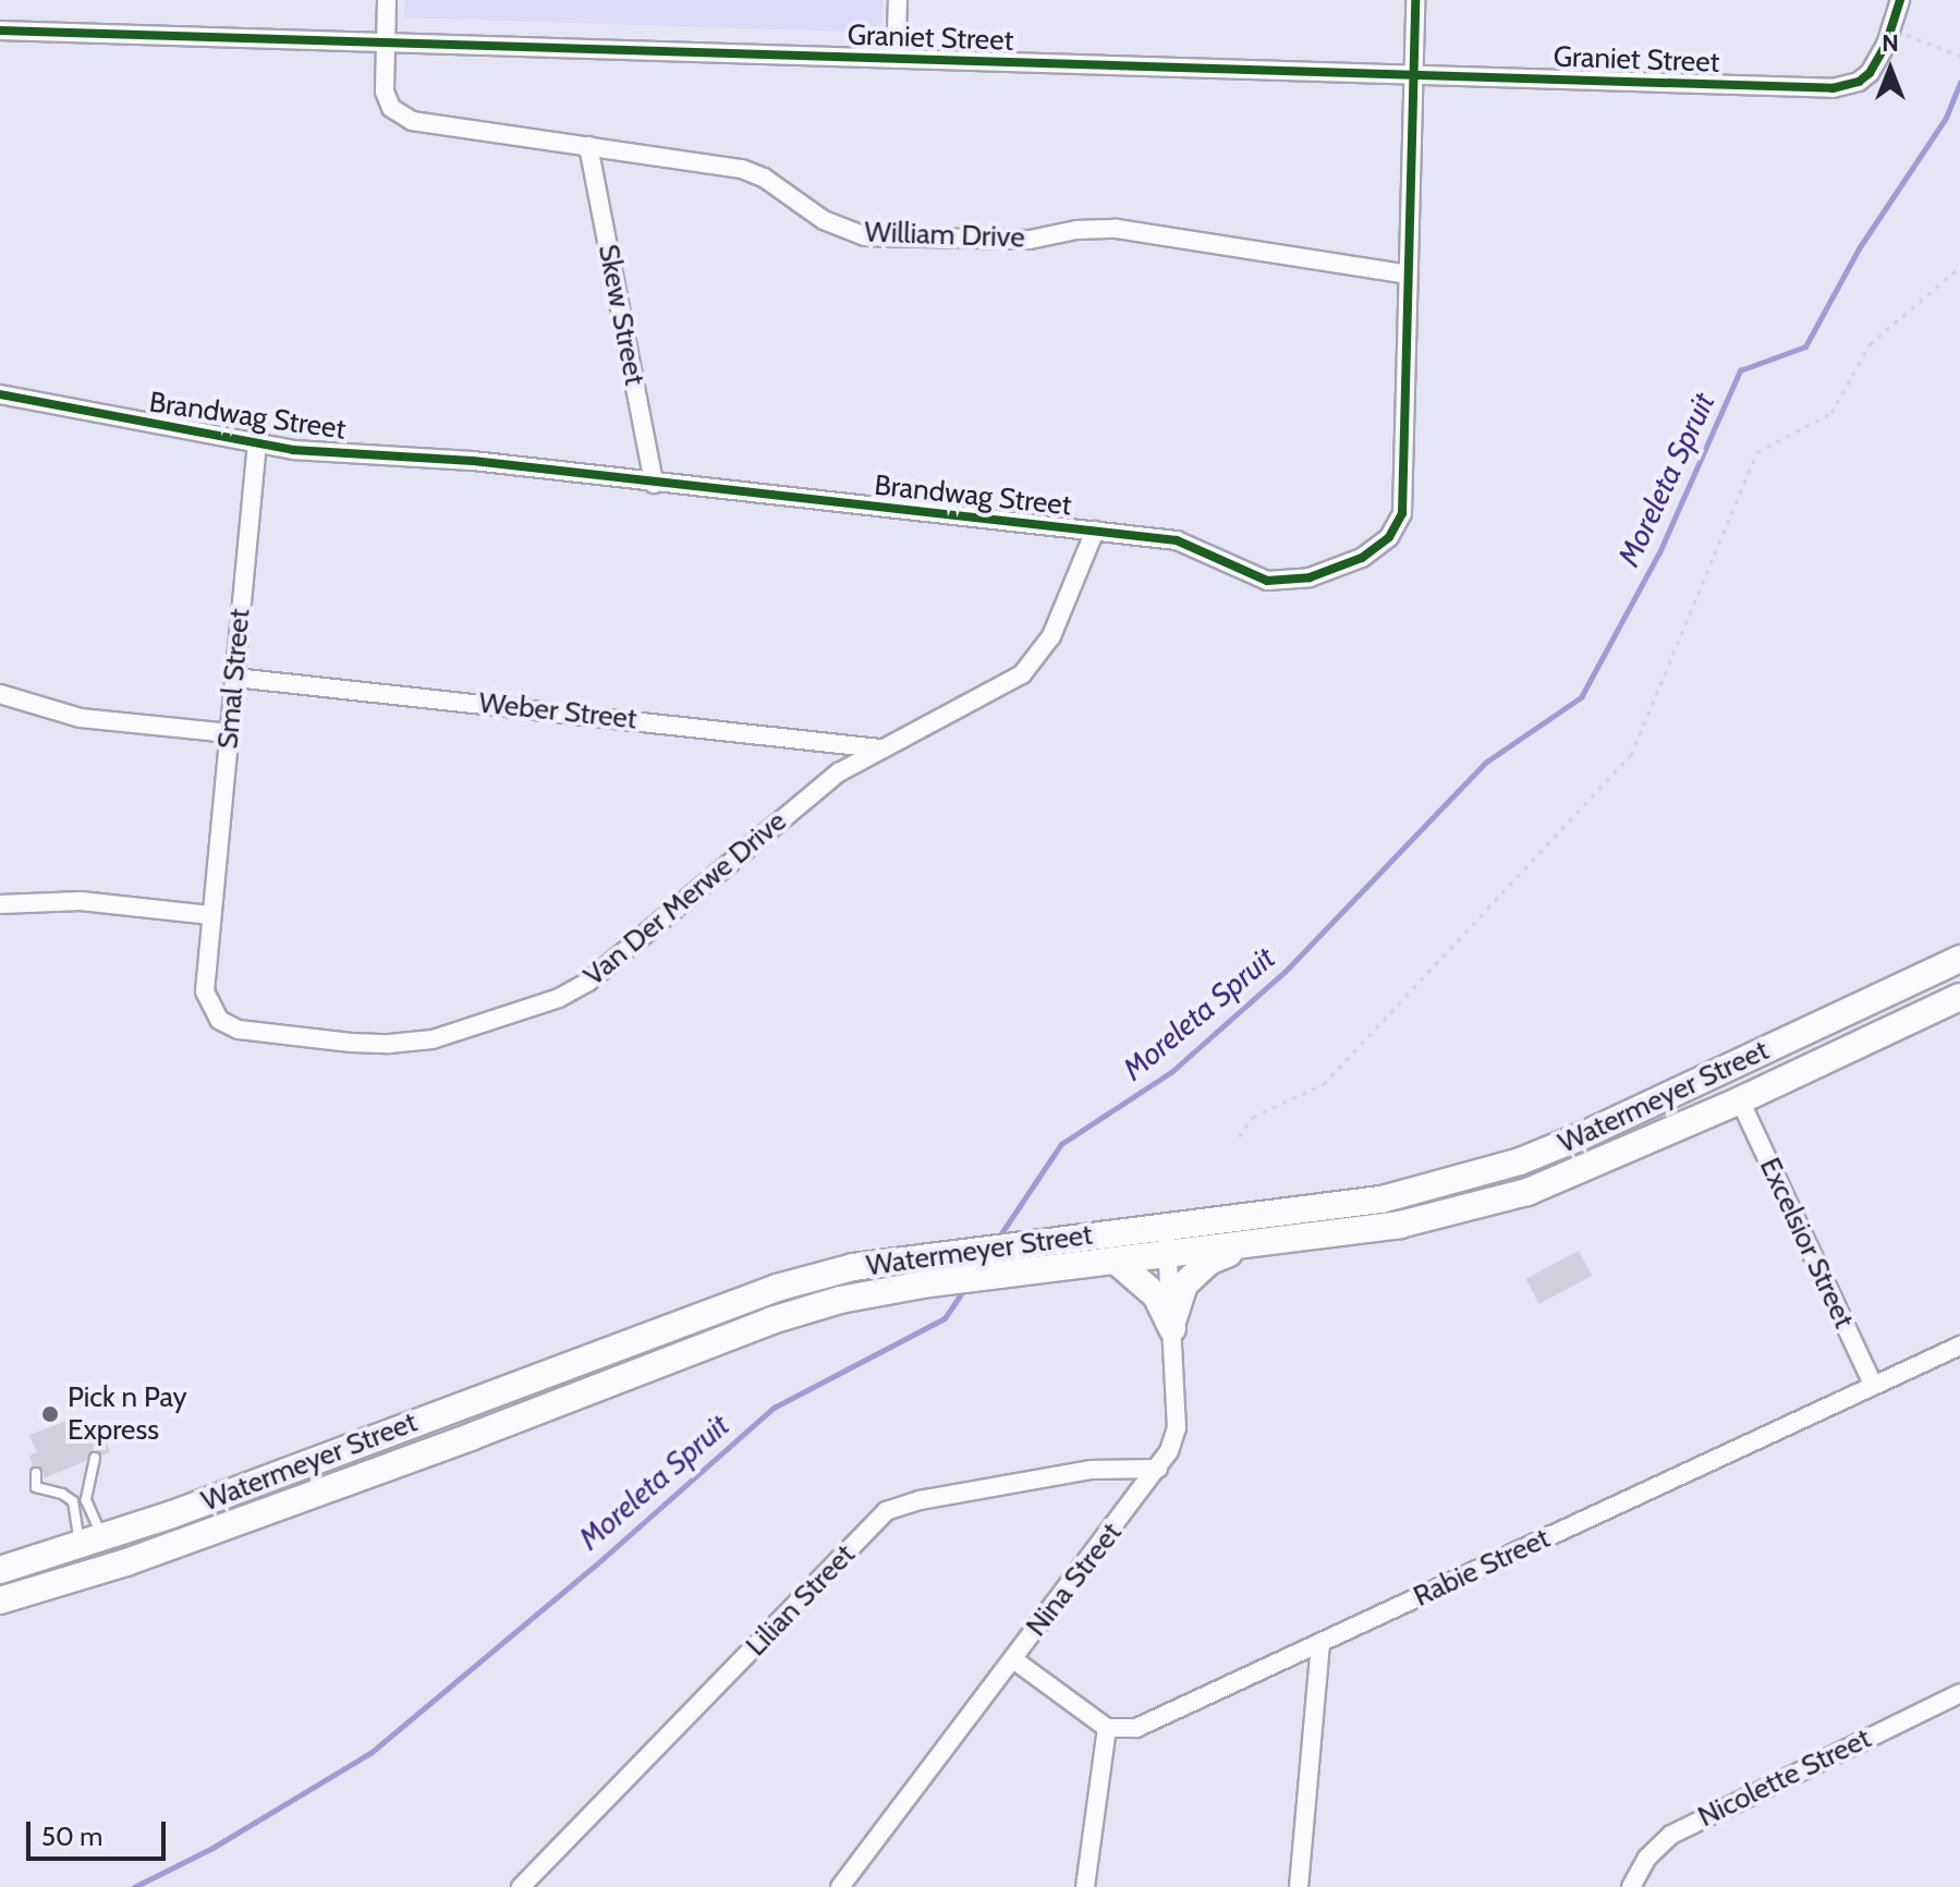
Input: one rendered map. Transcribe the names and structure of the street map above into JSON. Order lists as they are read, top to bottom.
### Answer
{
  "streets": {
    "main road": ["Watermeyer Street"],
    "street": [
      "Graniet Street",
      "William Drive",
      "Skew Street",
      "Brandwag Street",
      "Smal Street",
      "Weber Street",
      "Van Der Merwe Drive",
      "Excelsior Street",
      "Rabie Street",
      "Nina Street",
      "Lilian Street",
      "Nicolette Street"
    ]
  },
  "crossings": [
    ["Graniet Street", "William Drive"],
    ["Graniet Street", "Brandwag Street"],
    ["William Drive", "Skew Street"],
    ["William Drive", "Brandwag Street"],
    ["Skew Street", "Brandwag Street"],
    ["Brandwag Street", "Smal Street"],
    ["Brandwag Street", "Van Der Merwe Drive"],
    ["Smal Street", "Weber Street"],
    ["Smal Street", "Van Der Merwe Drive"],
    ["Weber Street", "Van Der Merwe Drive"],
    ["Watermeyer Street", "Excelsior Street"],
    ["Watermeyer Street", "Nina Street"],
    ["Excelsior Street", "Rabie Street"],
    ["Nina Street", "Lilian Street"]
  ],
  "water": ["Moreleta Spruit"],
  "places": ["Pick n Pay Express"],
  "scale_bar": "50 m",
  "north": "top"
}
